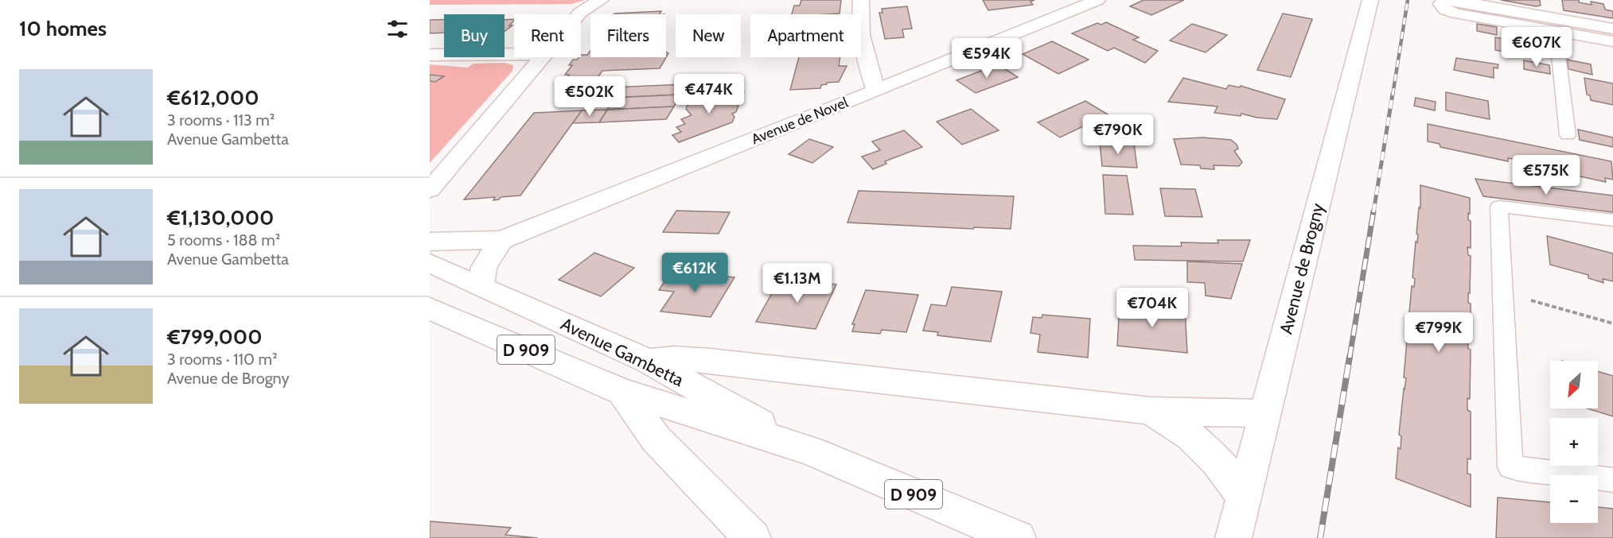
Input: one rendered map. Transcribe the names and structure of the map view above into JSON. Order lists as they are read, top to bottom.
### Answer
{
  "streets": {
    "main road": [
      "Avenue de Novel",
      "Avenue de Brogny",
      "D 909",
      "Avenue Gambetta"
    ]
  },
  "north": "bottom left",
  "page": {
    "heading": "10 homes",
    "chip": [
      "Buy",
      "Rent",
      "Filters",
      "New",
      "Apartment"
    ],
    "price": [
      "€607K",
      "€594K",
      "€474K",
      "€502K",
      "€790K",
      "€575K",
      "€612K",
      "€1.13M",
      "€704K",
      "€799K"
    ],
    "list": [
      {
        "name": "€612,000",
        "note": "3 rooms · 113 m² · Avenue Gambetta"
      },
      {
        "name": "€1,130,000",
        "note": "5 rooms · 188 m² · Avenue Gambetta"
      },
      {
        "name": "€799,000",
        "note": "3 rooms · 110 m² · Avenue de Brogny"
      }
    ],
    "map_buttons": ["+", "−"]
  }
}
